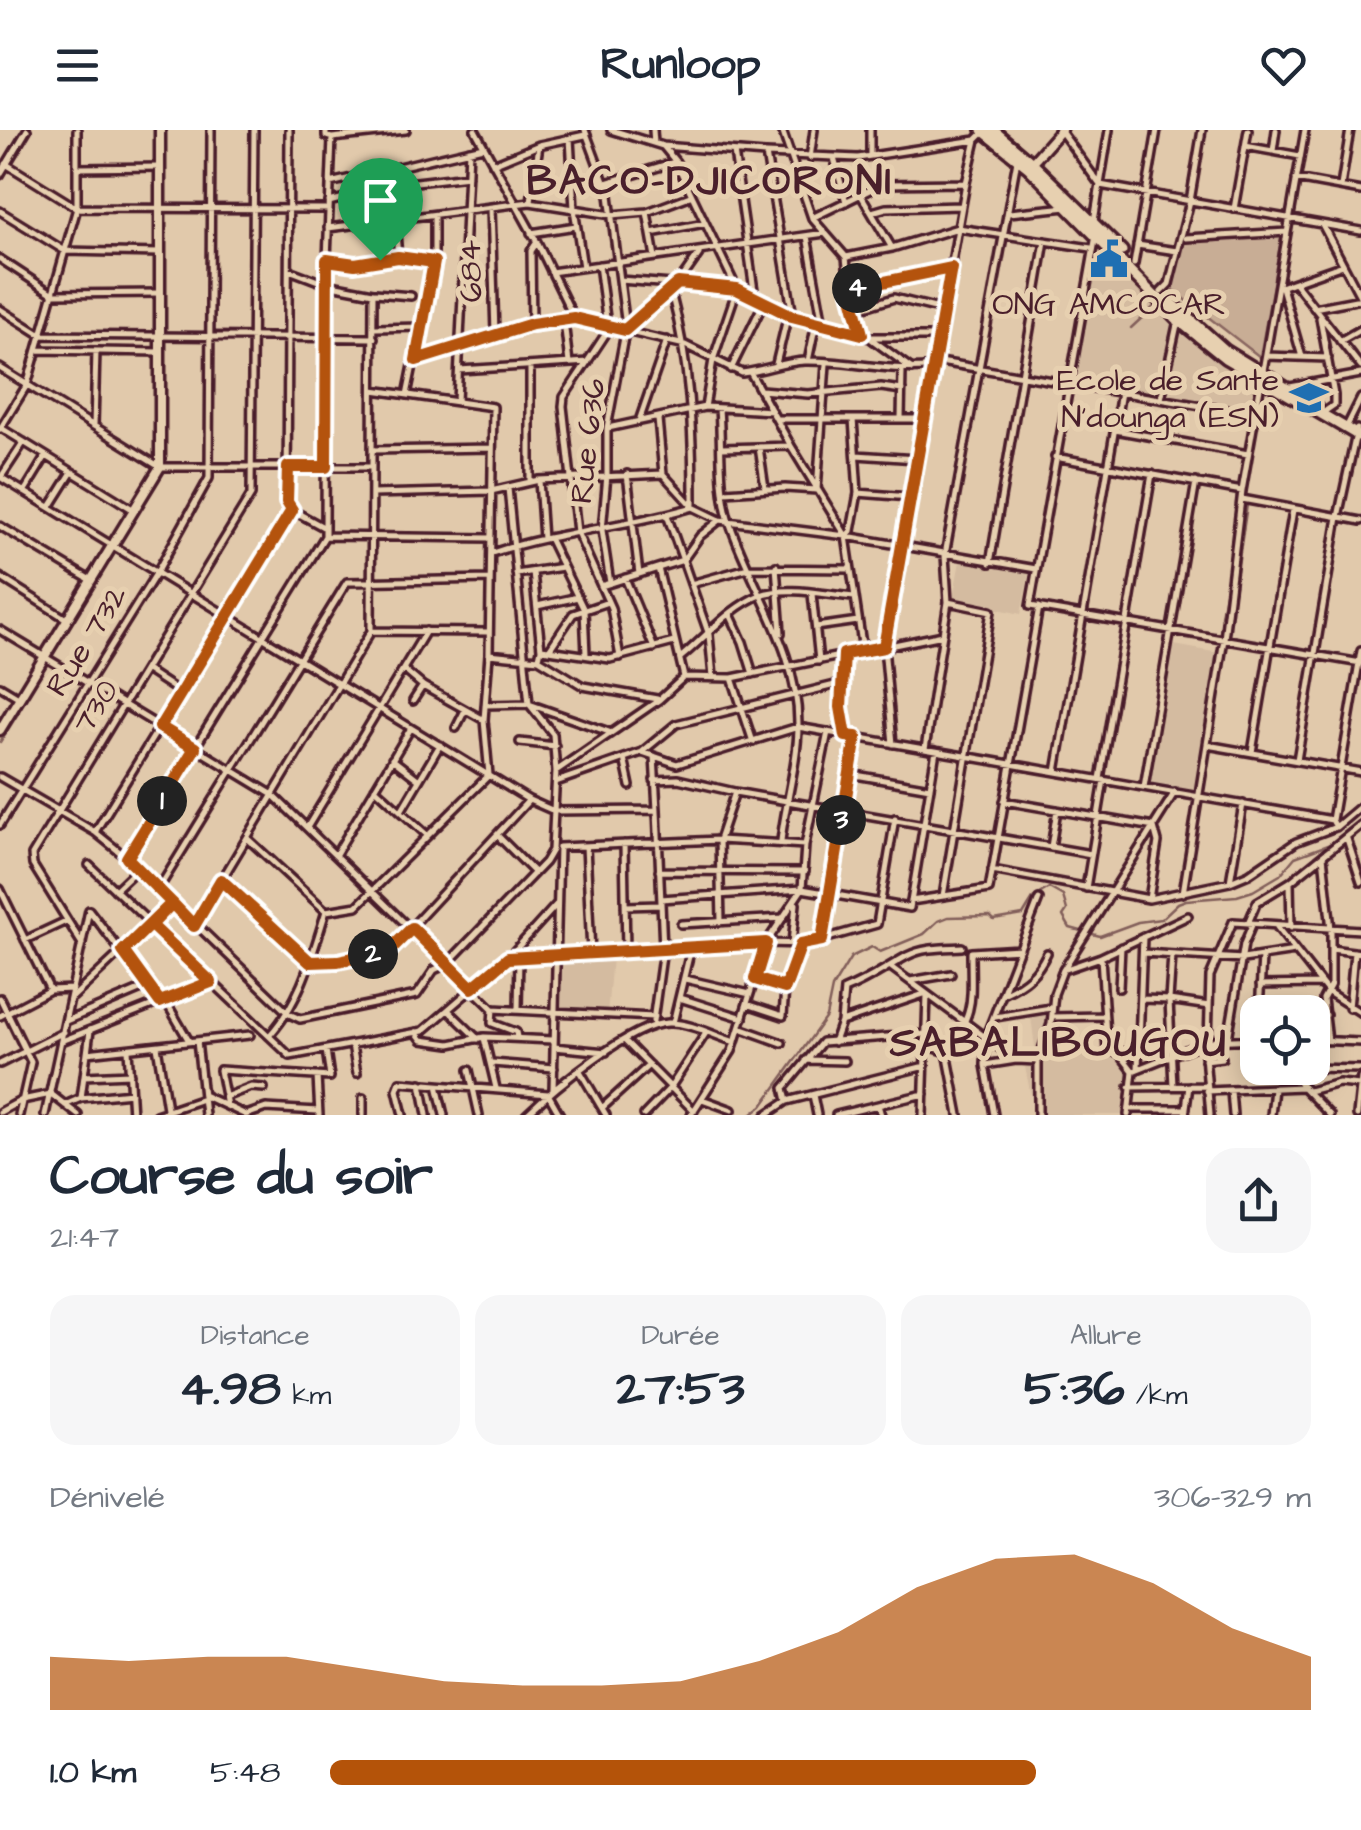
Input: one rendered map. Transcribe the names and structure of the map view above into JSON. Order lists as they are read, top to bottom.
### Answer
{
  "streets": {
    "street": [
      "684",
      "Rue 636",
      "Rue 732",
      "730"
    ]
  },
  "districts": ["BACO-DJICORONI", "SABALIBOUGOU"],
  "places": {
    "public building": ["ONG AMCOCAR"],
    "school or university": ["Ecole de Sante N'dounga (ESN)"]
  },
  "page": {
    "header": "Runloop",
    "pins": [
      "4",
      "1",
      "3",
      "2"
    ],
    "heading": ["Course du soir", "21:47"],
    "stats": [
      ["Distance", "4.98 km"],
      ["Durée", "27:53"],
      ["Allure", "5:36 /km"]
    ],
    "chart": ["Dénivelé", "306–329 m"],
    "list": [
      {
        "name": "1.0 km",
        "note": "5:48"
      }
    ]
  }
}
